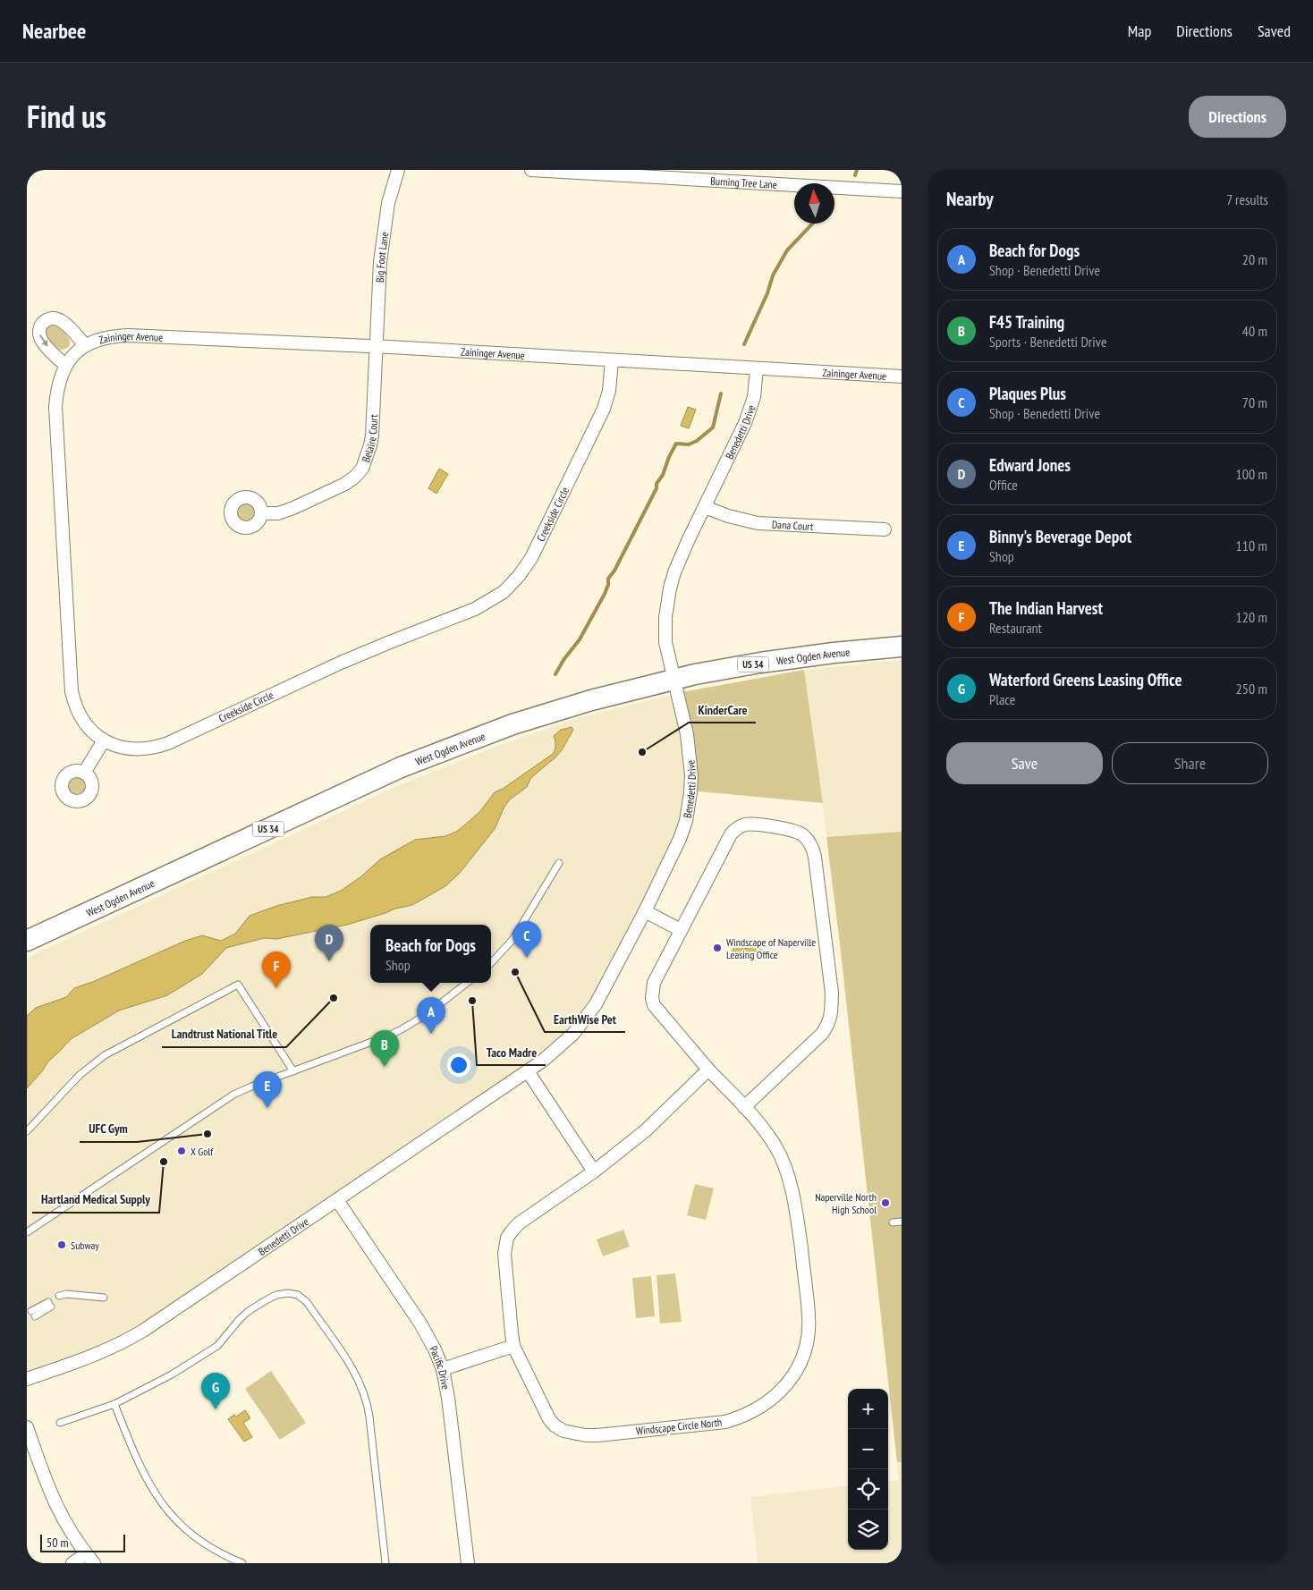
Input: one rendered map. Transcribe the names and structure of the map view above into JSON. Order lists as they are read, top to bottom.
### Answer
{
  "streets": {
    "main road": ["West Ogden Avenue", "US 34"],
    "street": [
      "Burning Tree Lane",
      "Big Foot Lane",
      "Zaininger Avenue",
      "Benedetti Drive",
      "Belaire Court",
      "Creekside Circle",
      "Dana Court",
      "Pacific Drive",
      "Windscape Circle North"
    ]
  },
  "crossings": [
    ["Big Foot Lane", "Zaininger Avenue"],
    ["Big Foot Lane", "Belaire Court"],
    ["Zaininger Avenue", "Benedetti Drive"],
    ["Zaininger Avenue", "Belaire Court"],
    ["Zaininger Avenue", "Creekside Circle"],
    ["Benedetti Drive", "Dana Court"],
    ["Benedetti Drive", "West Ogden Avenue"],
    ["Benedetti Drive", "Pacific Drive"]
  ],
  "places": [
    "KinderCare",
    "Windscape of Naperville Leasing Office",
    "EarthWise Pet",
    "Landtrust National Title",
    "Taco Madre",
    "UFC Gym",
    "X Golf",
    "Hartland Medical Supply",
    "Naperville North High School",
    "Subway"
  ],
  "scale_bar": "50 m",
  "north": "top",
  "page": {
    "header": "Nearbee",
    "nav": ["Map", "Directions", "Saved"],
    "title": "Find us",
    "buttons": [
      "Directions",
      ["Save", "Share"]
    ],
    "heading": ["Nearby", "7 results"],
    "list": [
      {
        "mark": "A",
        "name": "Beach for Dogs",
        "note": "Shop · Benedetti Drive",
        "value": "20 m"
      },
      {
        "mark": "B",
        "name": "F45 Training",
        "note": "Sports · Benedetti Drive",
        "value": "40 m"
      },
      {
        "mark": "C",
        "name": "Plaques Plus",
        "note": "Shop · Benedetti Drive",
        "value": "70 m"
      },
      {
        "mark": "D",
        "name": "Edward Jones",
        "note": "Office",
        "value": "100 m"
      },
      {
        "mark": "E",
        "name": "Binny's Beverage Depot",
        "note": "Shop",
        "value": "110 m"
      },
      {
        "mark": "F",
        "name": "The Indian Harvest",
        "note": "Restaurant",
        "value": "120 m"
      },
      {
        "mark": "G",
        "name": "Waterford Greens Leasing Office",
        "note": "Place",
        "value": "250 m"
      }
    ],
    "pins": [
      "C",
      "D",
      "F",
      "A",
      "B",
      "E",
      "G"
    ],
    "popup": ["Beach for Dogs", "Shop"],
    "map_buttons": ["+", "−"],
    "scale": "50 m"
  }
}
